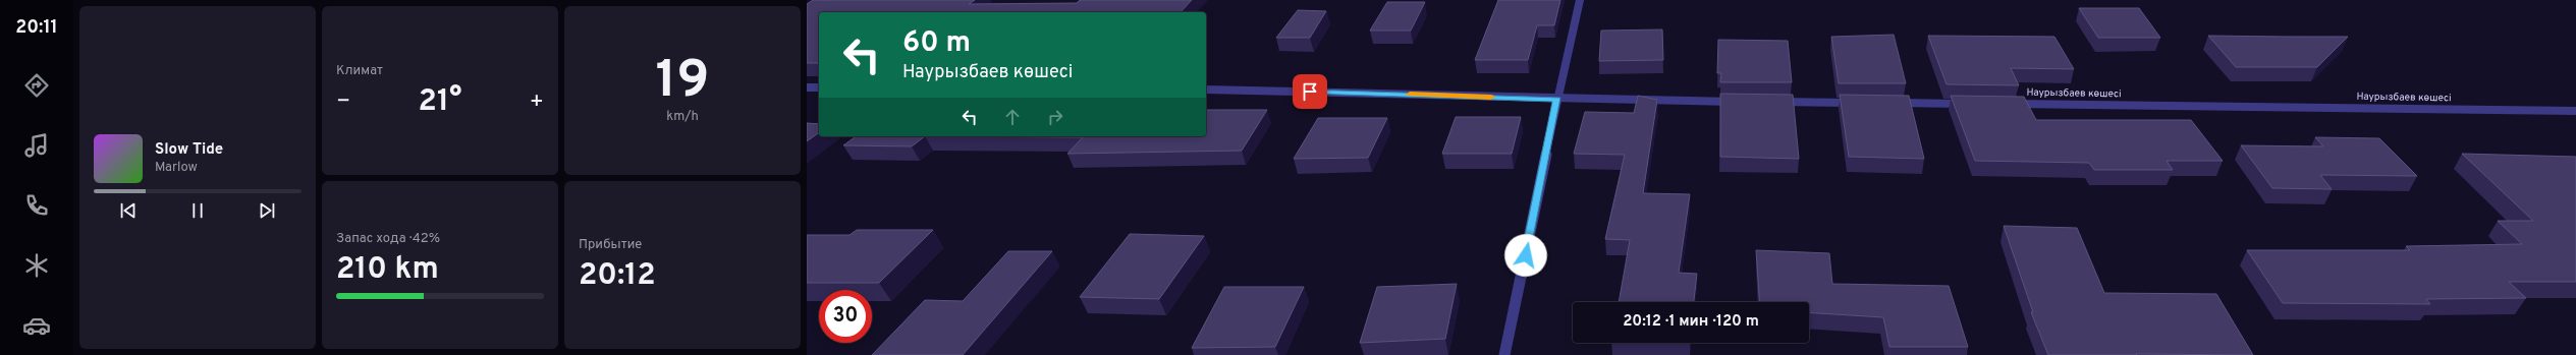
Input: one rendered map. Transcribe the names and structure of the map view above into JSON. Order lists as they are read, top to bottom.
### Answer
{
  "streets": {
    "street": ["Наурызбаев көшесі"]
  },
  "page": {
    "tabs": "20:11",
    "tile": [
      "Климат",
      ["19", "km/h"],
      ["Запас хода · 42%", "210 km"],
      ["Прибытие", "20:12"]
    ],
    "turn": ["60 m", "Наурызбаев көшесі"],
    "heat": ["−", "21°", "+"],
    "song": ["Slow Tide", "Marlow"],
    "limit": "30",
    "trip": "20:12 · 1 мин · 120 m"
  }
}
